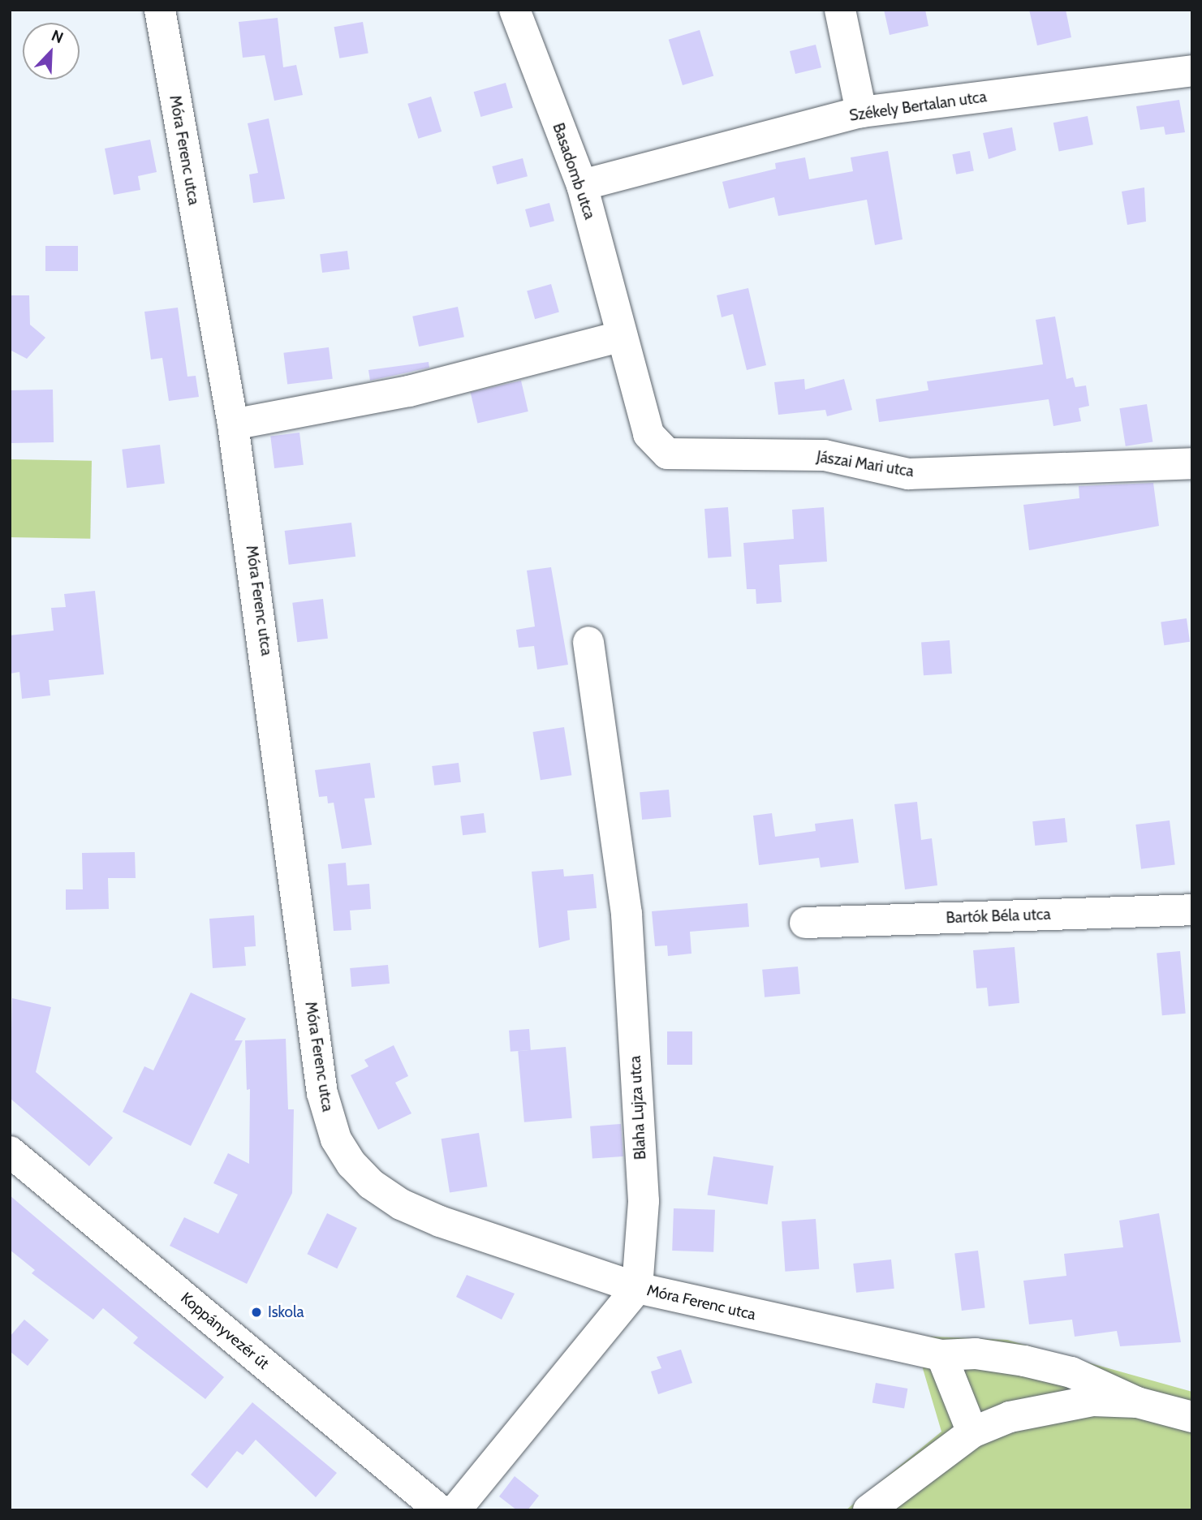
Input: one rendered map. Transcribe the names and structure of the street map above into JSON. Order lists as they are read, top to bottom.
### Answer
{
  "streets": {
    "street": [
      "Székely Bertalan utca",
      "Móra Ferenc utca",
      "Basadomb utca",
      "Jászai Mari utca",
      "Bartók Béla utca",
      "Blaha Lujza utca",
      "Koppányvezér út"
    ]
  },
  "crossings": [
    ["Székely Bertalan utca", "Basadomb utca"],
    ["Móra Ferenc utca", "Blaha Lujza utca"],
    ["Basadomb utca", "Jászai Mari utca"]
  ],
  "places": ["Iskola"],
  "north": "top right"
}
